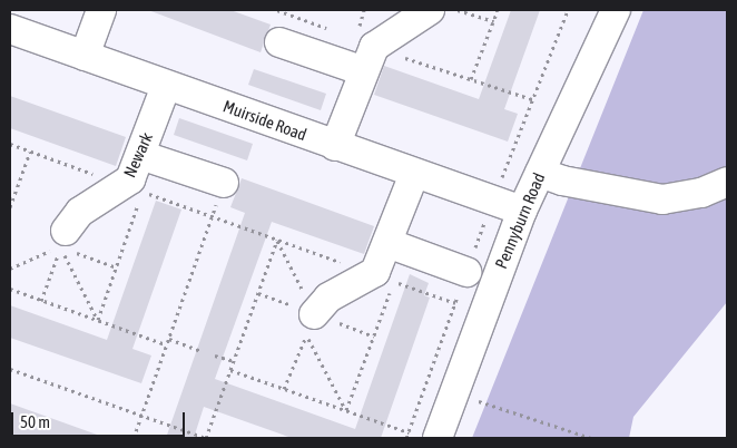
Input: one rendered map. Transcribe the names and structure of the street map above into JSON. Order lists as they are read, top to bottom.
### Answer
{
  "streets": {
    "street": ["Muirside Road", "Newark", "Pennyburn Road"]
  },
  "crossings": [
    ["Muirside Road", "Newark"],
    ["Muirside Road", "Pennyburn Road"]
  ],
  "scale_bar": "50 m"
}
